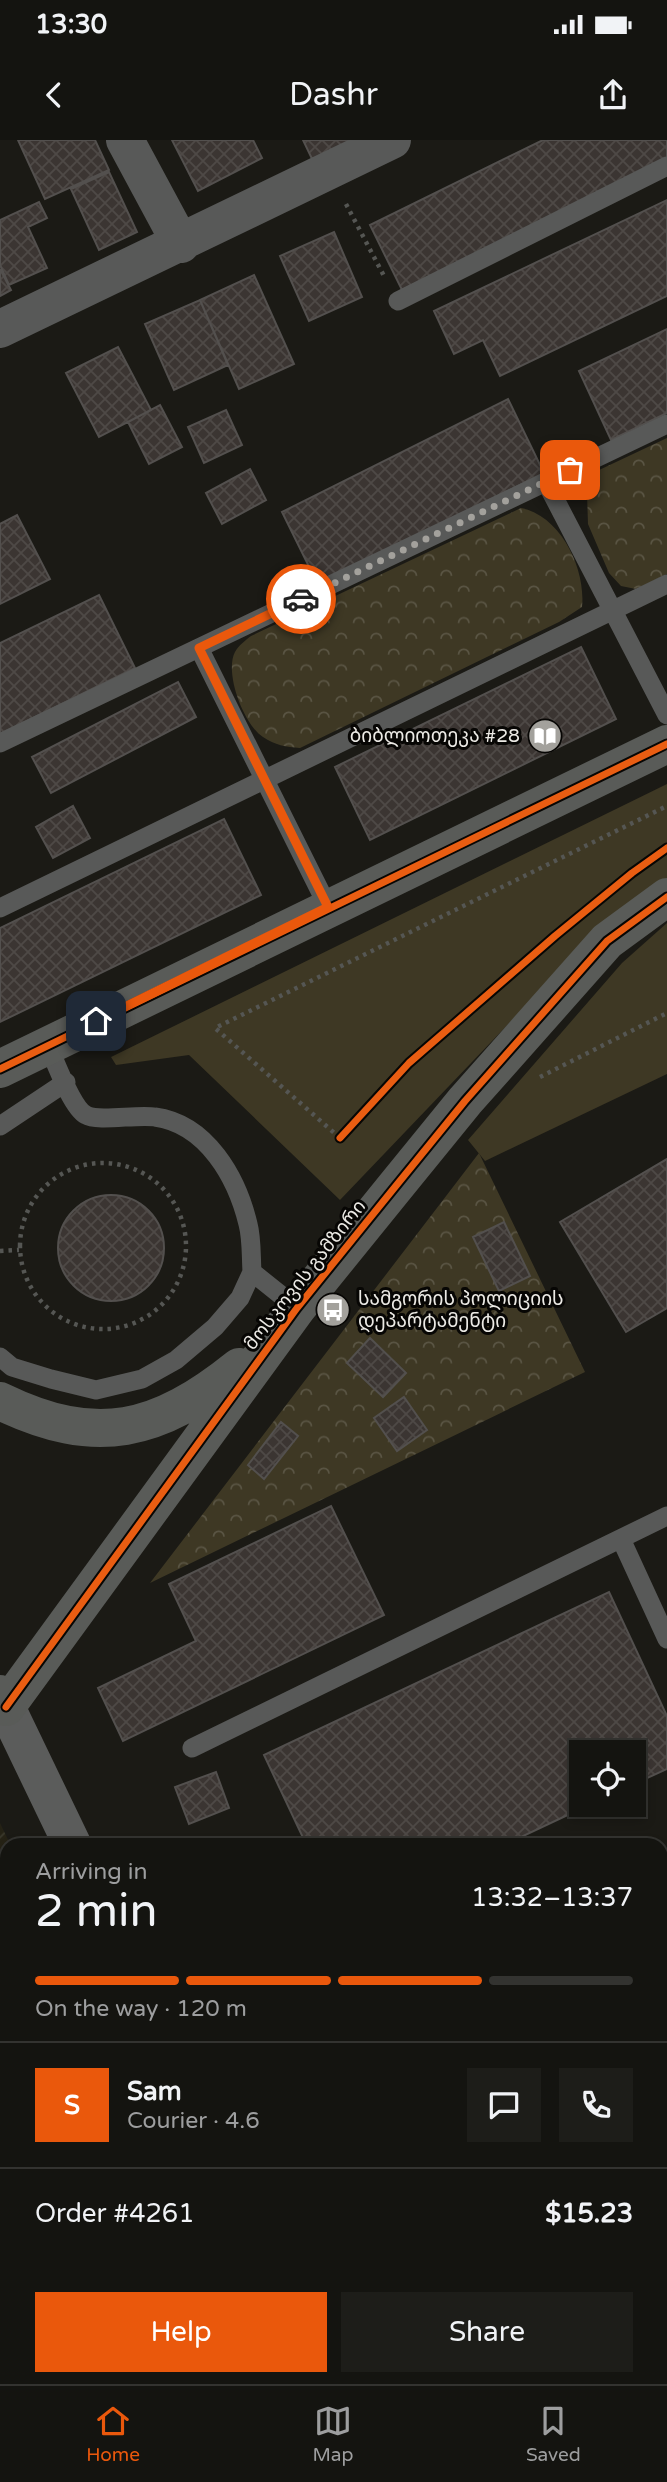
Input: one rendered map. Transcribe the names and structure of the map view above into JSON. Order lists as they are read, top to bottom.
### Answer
{
  "streets": {
    "main road": ["მოსკოვის გამზირი"]
  },
  "places": {
    "library": ["ბიბლიოთეკა #28"],
    "bus stop": ["სამგორის პოლიციის დეპარტამენტი"]
  },
  "page": {
    "status": "13:30",
    "header": "Dashr",
    "heading": ["2 min", "Arriving in", "13:32–13:37"],
    "panel": [
      "Sam",
      "Courier · 4.6",
      "Order #4261",
      "$15.23"
    ],
    "bar": "On the way · 120 m",
    "round": "S",
    "buttons": ["Help", "Share"],
    "tabs": ["Home", "Map", "Saved"]
  }
}
